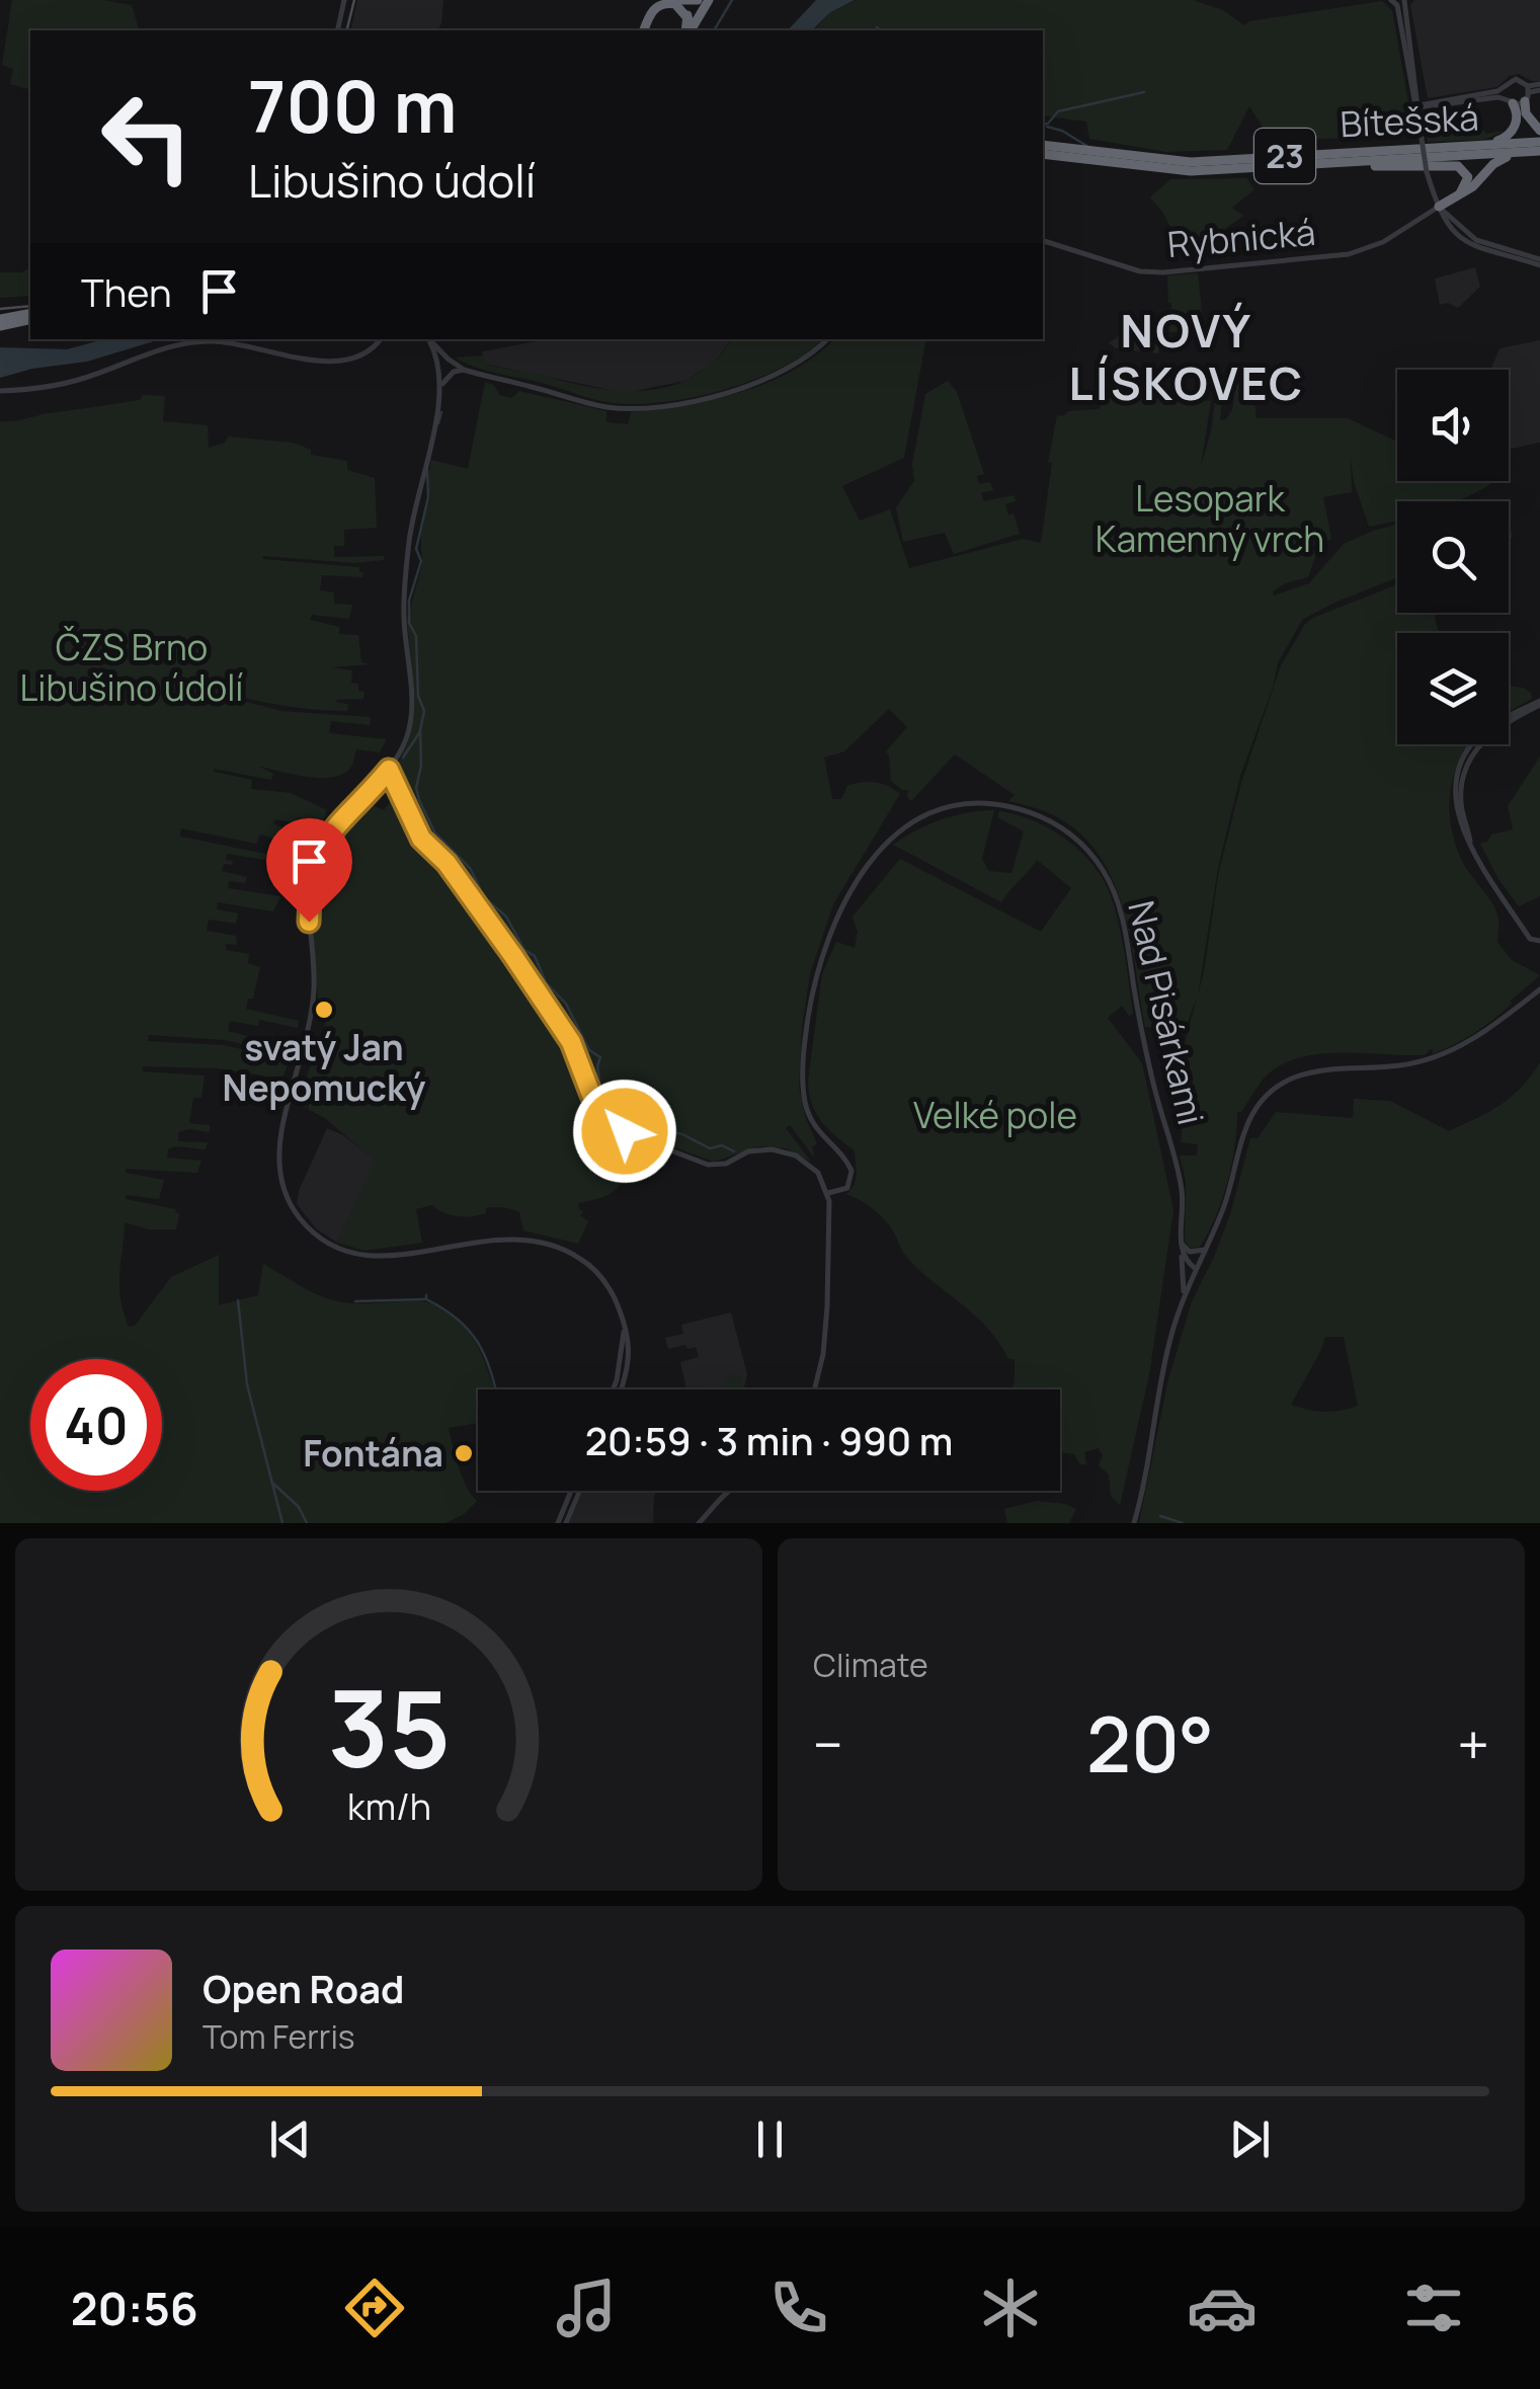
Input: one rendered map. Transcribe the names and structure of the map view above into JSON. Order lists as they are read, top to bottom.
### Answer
{
  "streets": {
    "highway": ["Bítešská", "23"],
    "street": ["Rybnická", "Nad Pisárkami"]
  },
  "districts": ["NOVÝ LÍSKOVEC"],
  "parks": ["Lesopark Kamenný vrch", "ČZS Brno Libušino údolí", "Velké pole"],
  "places": ["svatý Jan Nepomucký", "Fontána"],
  "page": {
    "turn": ["700 m", "Libušino údolí"],
    "then": "Then",
    "limit": "40",
    "trip": "20:59 · 3 min · 990 m",
    "tile": "Climate",
    "heat": ["−", "20°", "+"],
    "song": ["Open Road", "Tom Ferris"],
    "tabs": "20:56",
    "gauge": ["35", "km/h"]
  }
}
